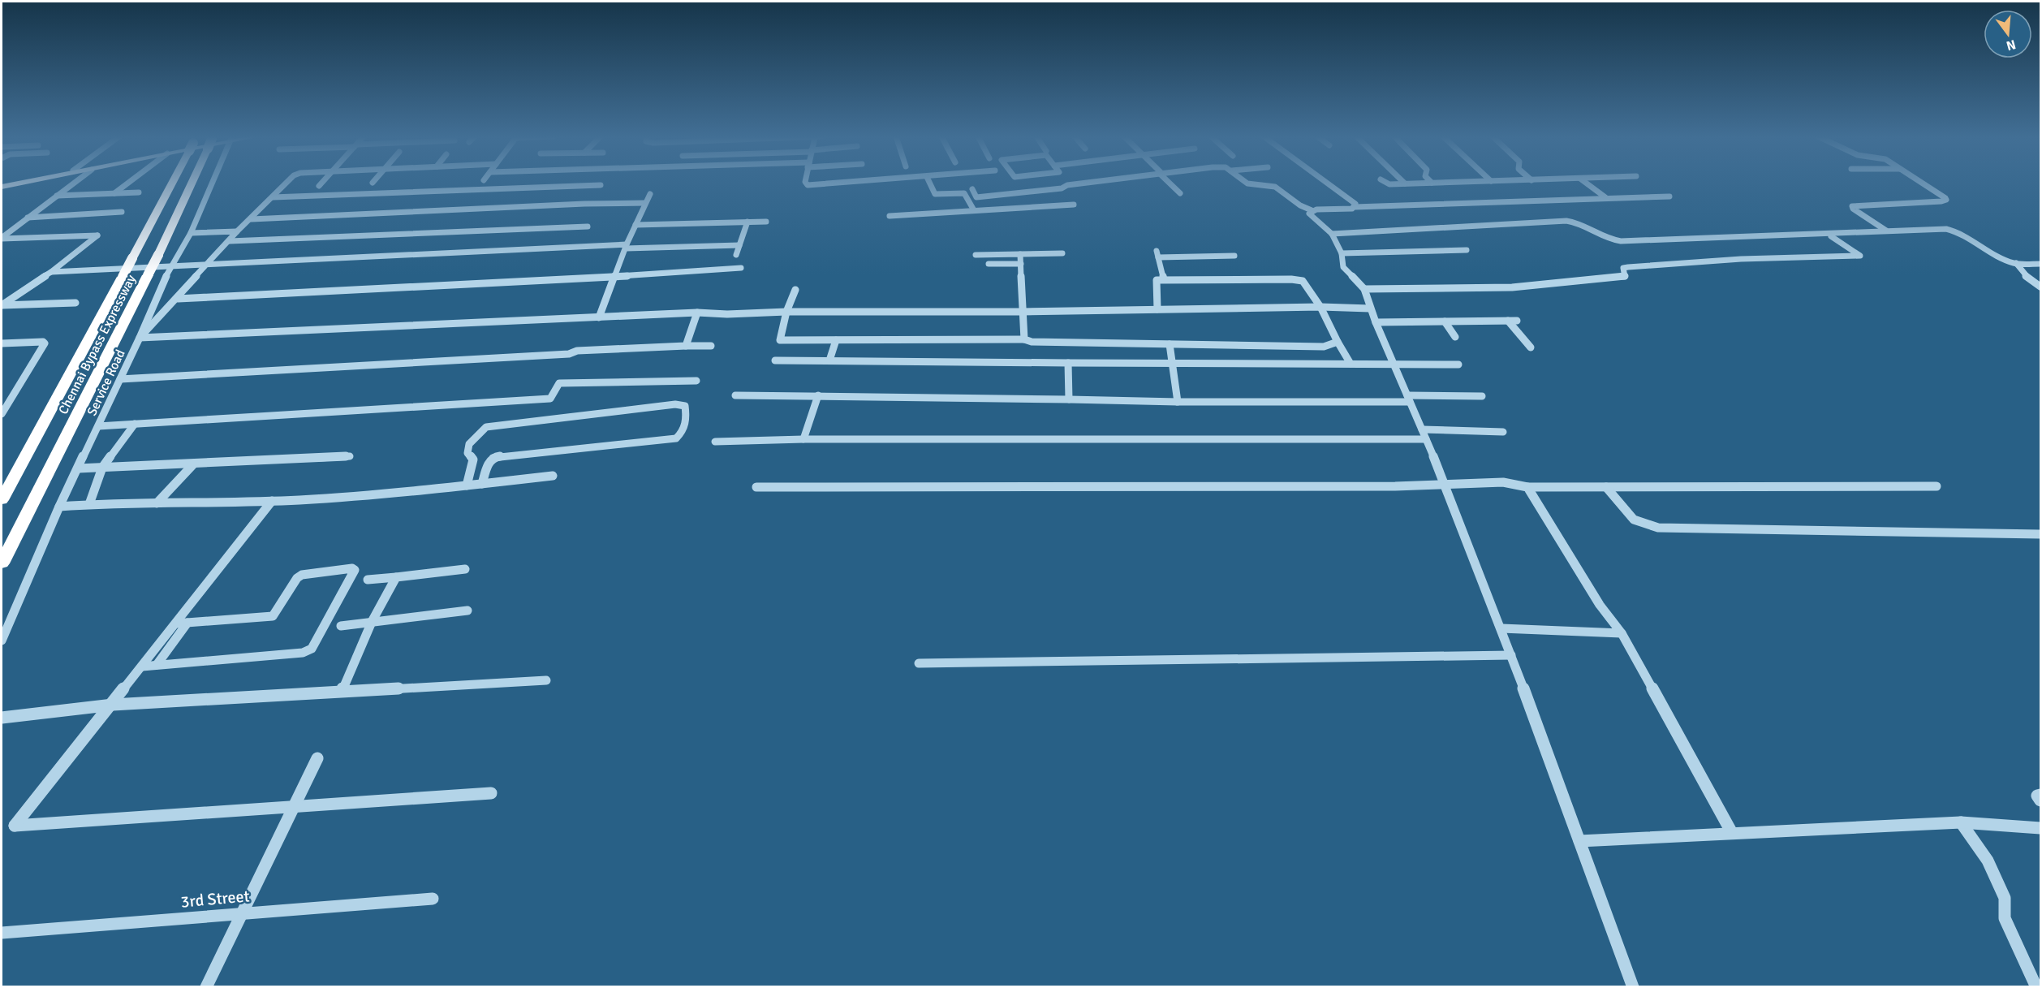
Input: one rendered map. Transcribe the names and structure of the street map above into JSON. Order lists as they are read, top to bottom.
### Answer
{
  "streets": {
    "highway": ["Chennai Bypass Expressway"],
    "street": ["Service Road", "3rd Street"]
  },
  "north": "bottom"
}
